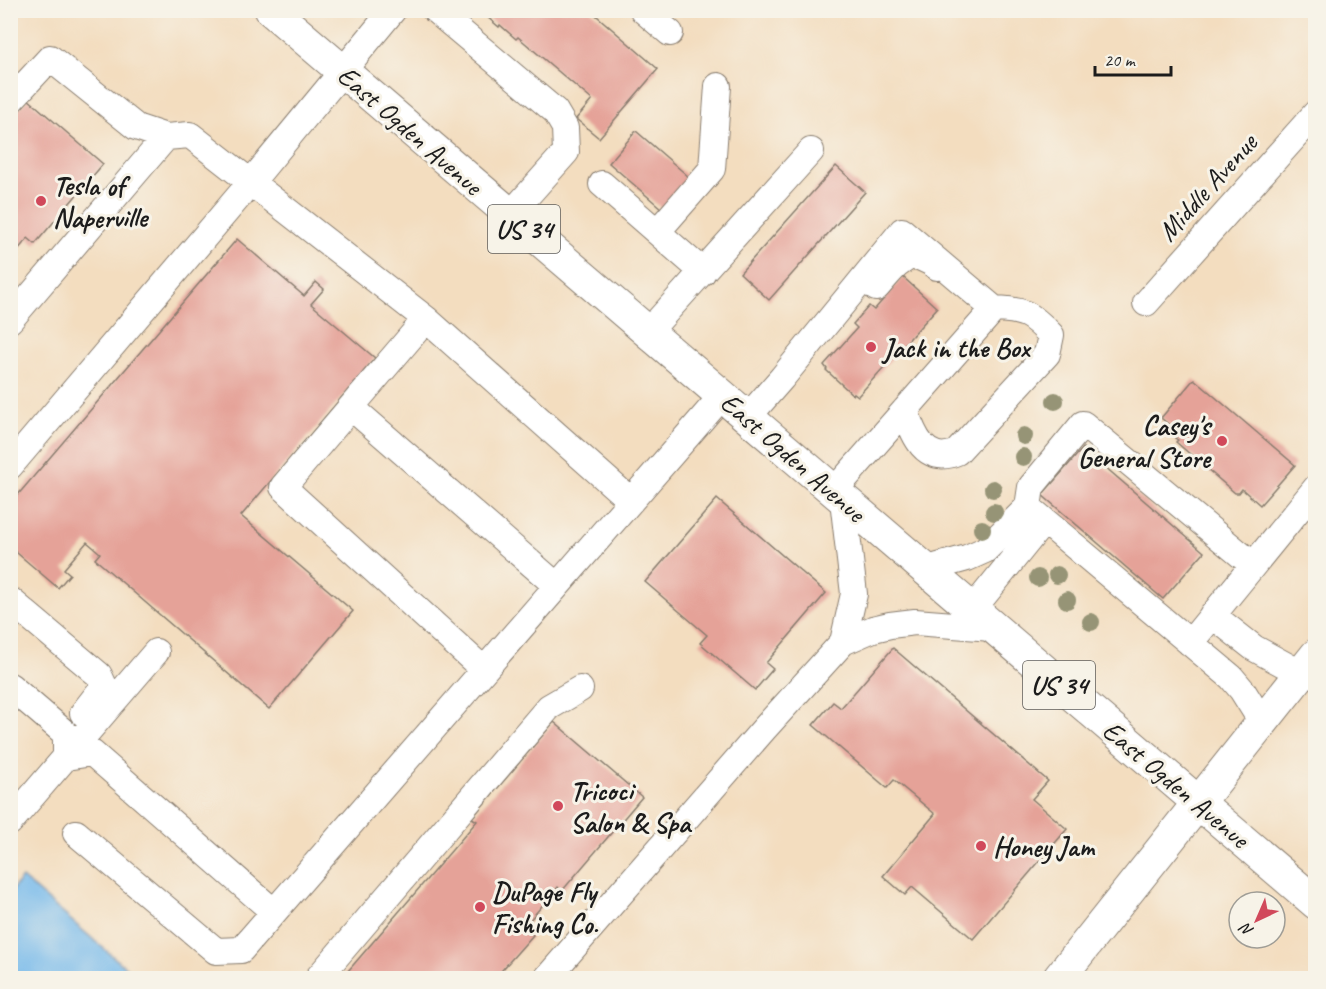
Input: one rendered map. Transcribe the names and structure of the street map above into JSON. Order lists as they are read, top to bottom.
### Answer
{
  "streets": {
    "main road": ["East Ogden Avenue", "US 34"],
    "street": ["Middle Avenue"]
  },
  "places": [
    "Tesla of Naperville",
    "Jack in the Box",
    "Casey's General Store",
    "Tricoci Salon & Spa",
    "Honey Jam",
    "DuPage Fly Fishing Co."
  ],
  "scale_bar": "20 m",
  "north": "bottom left"
}
